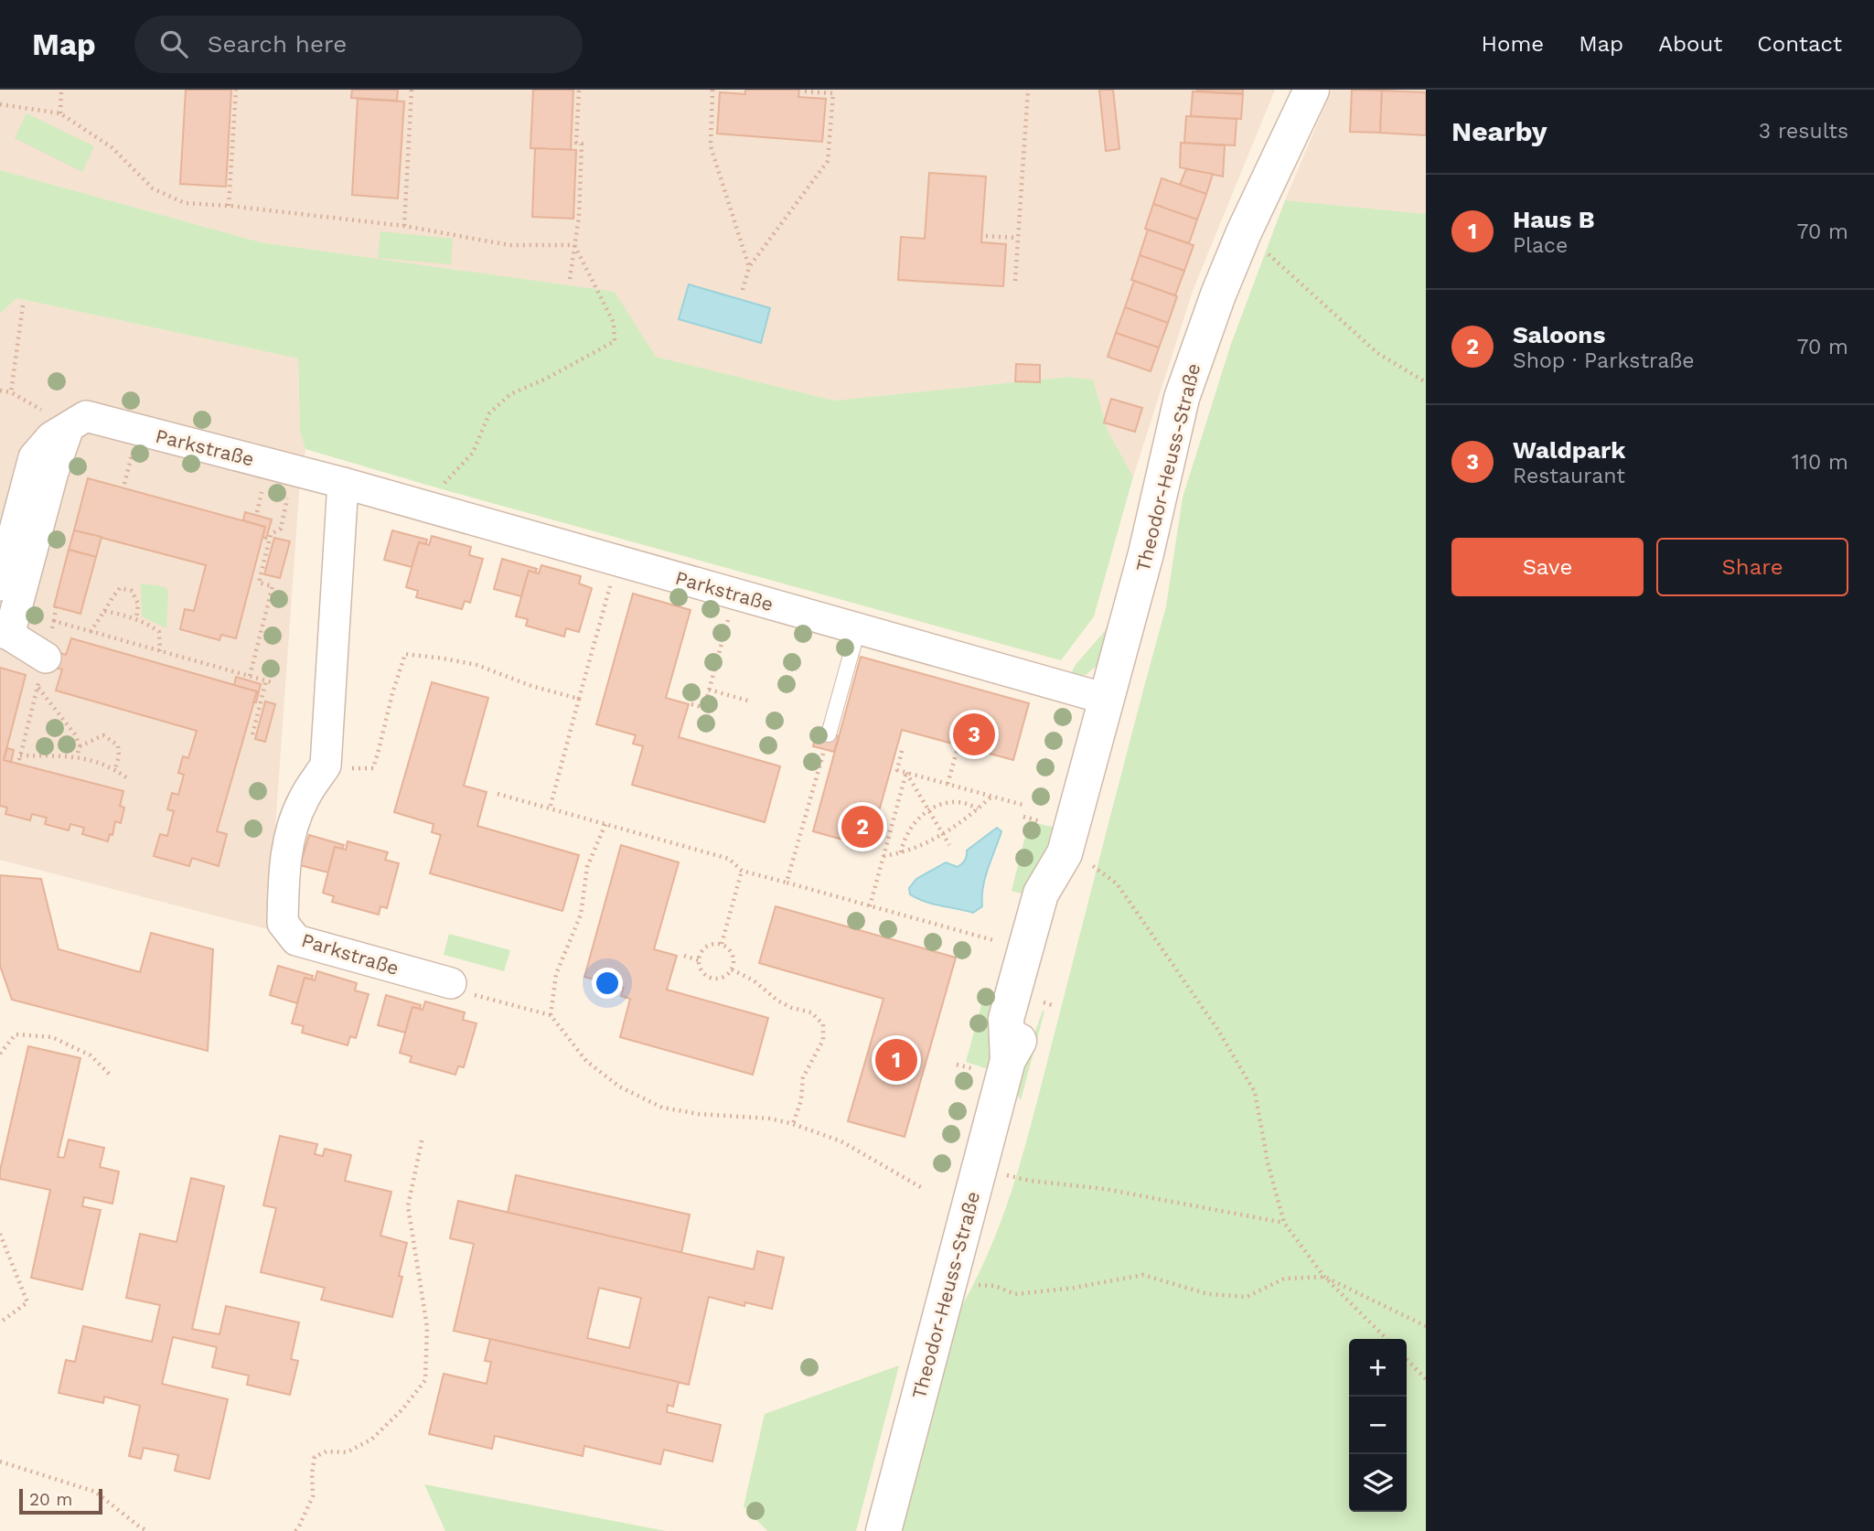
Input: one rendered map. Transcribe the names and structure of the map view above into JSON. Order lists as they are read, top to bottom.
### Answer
{
  "streets": {
    "street": ["Parkstraße", "Theodor-Heuss-Straße"]
  },
  "crossings": [
    ["Parkstraße", "Theodor-Heuss-Straße"]
  ],
  "scale_bar": "20 m",
  "page": {
    "header": "Map",
    "search": "Search here",
    "nav": [
      "Home",
      "Map",
      "About",
      "Contact"
    ],
    "heading": ["Nearby", "3 results"],
    "list": [
      {
        "mark": "1",
        "name": "Haus B",
        "note": "Place",
        "value": "70 m"
      },
      {
        "mark": "2",
        "name": "Saloons",
        "note": "Shop · Parkstraße",
        "value": "70 m"
      },
      {
        "mark": "3",
        "name": "Waldpark",
        "note": "Restaurant",
        "value": "110 m"
      }
    ],
    "buttons": ["Save", "Share"],
    "pins": ["3", "2", "1"],
    "map_buttons": ["+", "−"],
    "scale": "20 m"
  }
}
